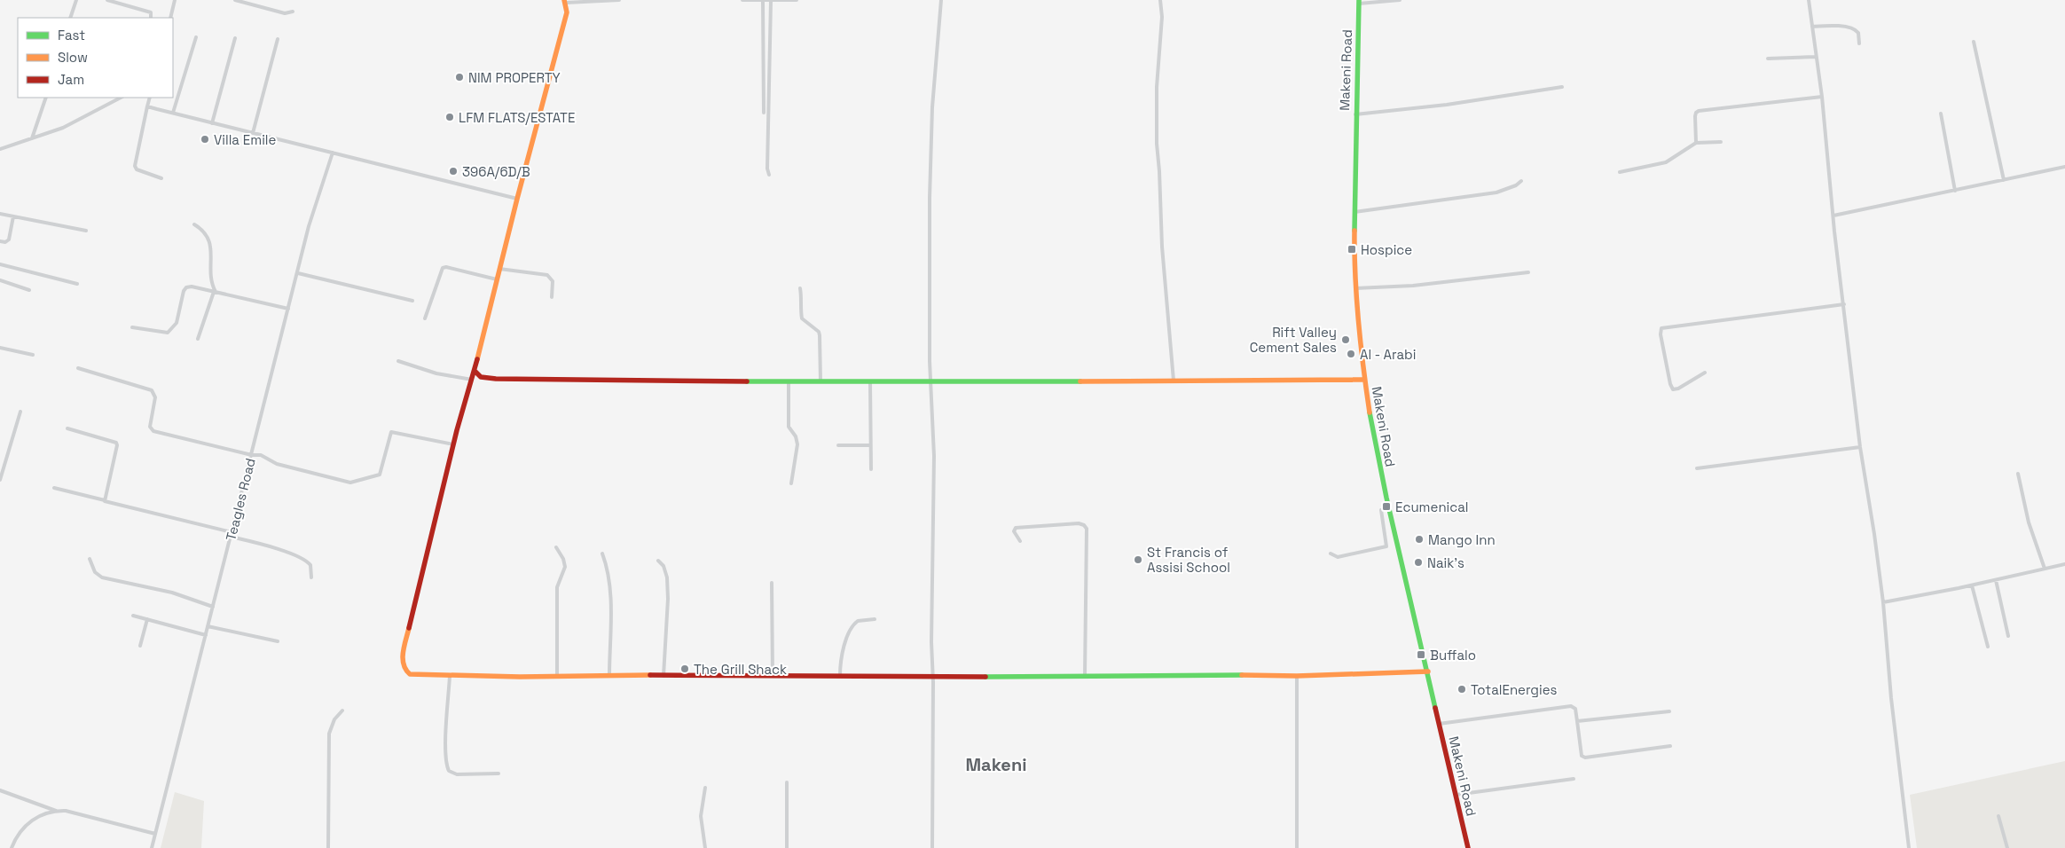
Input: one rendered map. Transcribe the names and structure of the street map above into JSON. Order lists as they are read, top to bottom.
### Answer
{
  "streets": {
    "street": ["Makeni Road", "Teagles Road"]
  },
  "districts": ["Makeni"],
  "places": {
    "other": [
      "NIM PROPERTY",
      "LFM FLATS/ESTATE",
      "Villa Emile",
      "396A/6D/B",
      "Rift Valley Cement Sales",
      "Al - Arabi",
      "Mango Inn",
      "St Francis of Assisi School",
      "Naik's",
      "The Grill Shack",
      "TotalEnergies"
    ],
    "transit": ["Hospice", "Ecumenical", "Buffalo"]
  },
  "legend": ["Fast", "Slow", "Jam"]
}
